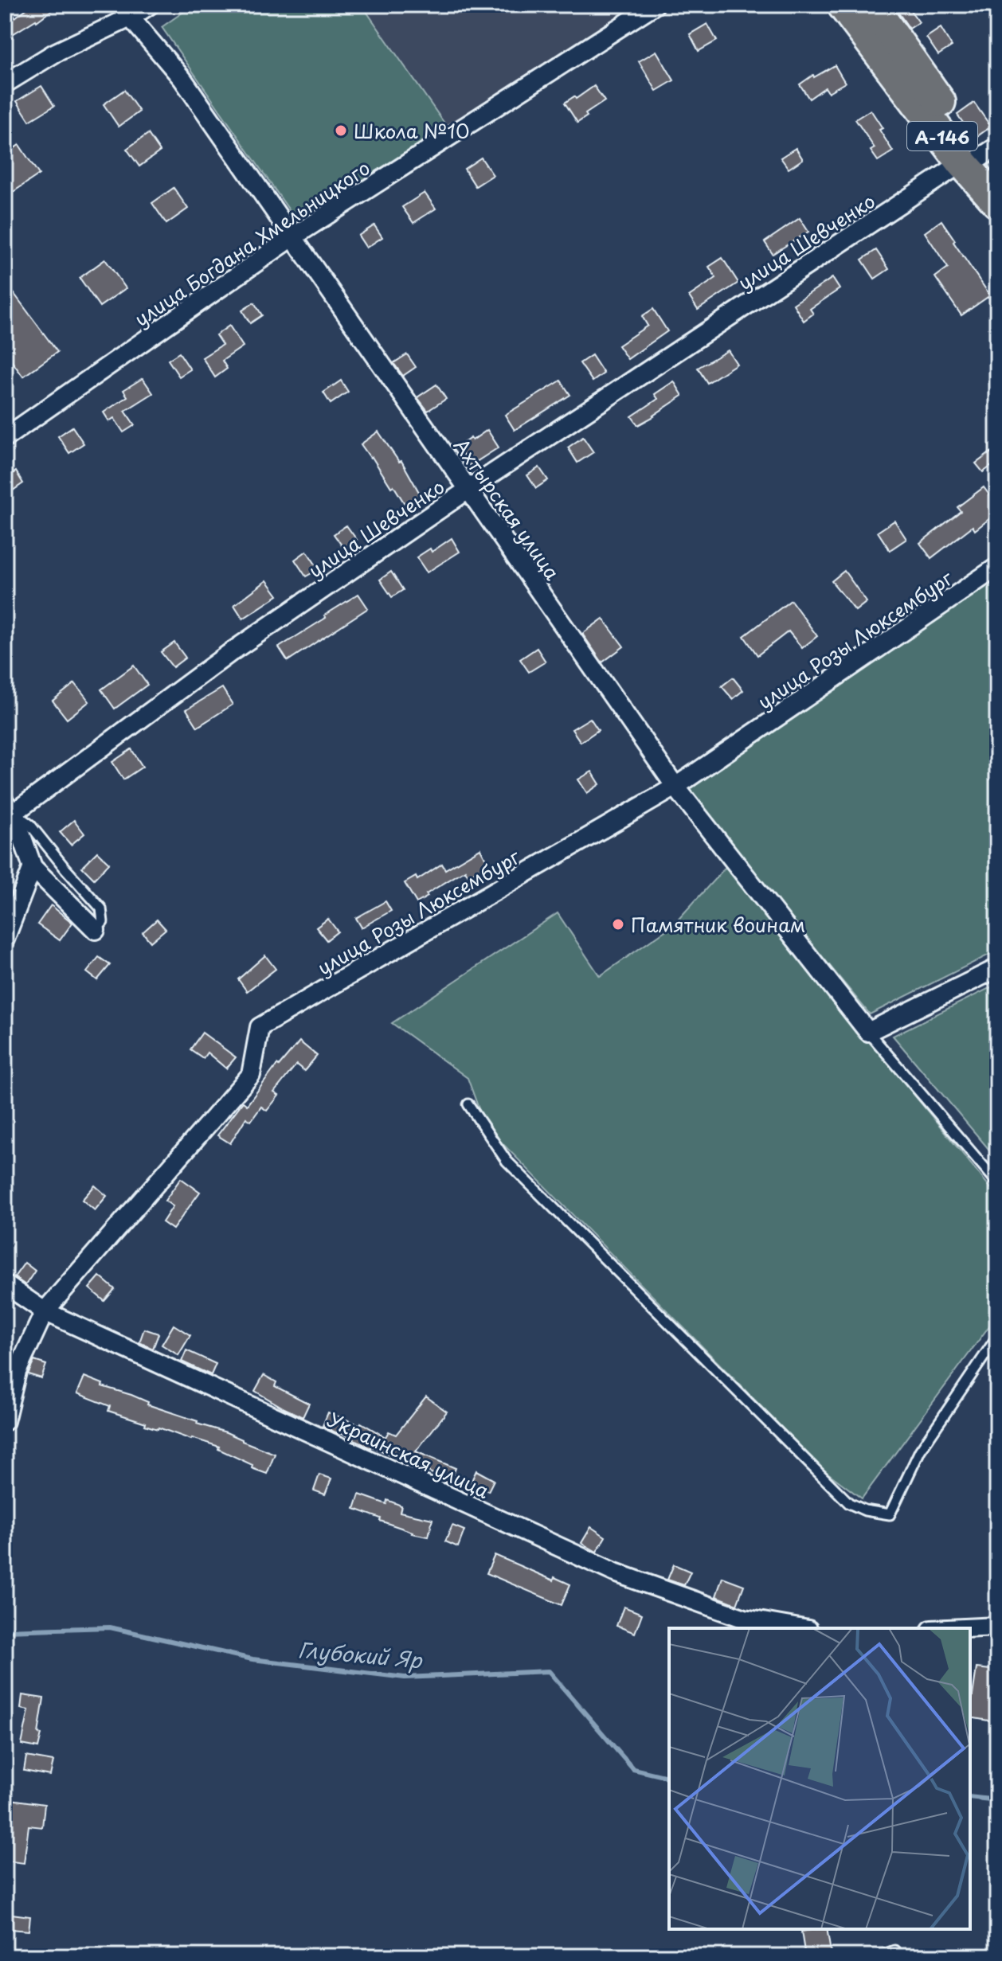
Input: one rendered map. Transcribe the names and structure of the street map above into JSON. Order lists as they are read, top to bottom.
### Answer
{
  "streets": {
    "highway": ["А-146"],
    "street": [
      "улица Шевченко",
      "улица Богдана Хмельницкого",
      "Ахтырская улица",
      "улица Розы Люксембург",
      "Украинская улица"
    ]
  },
  "crossings": [
    ["А-146", "улица Шевченко"],
    ["улица Шевченко", "Ахтырская улица"],
    ["улица Богдана Хмельницкого", "Ахтырская улица"],
    ["Ахтырская улица", "улица Розы Люксембург"],
    ["улица Розы Люксембург", "Украинская улица"]
  ],
  "water": ["Глубокий Яр"],
  "places": ["Школа №10", "Памятник воинам"]
}
